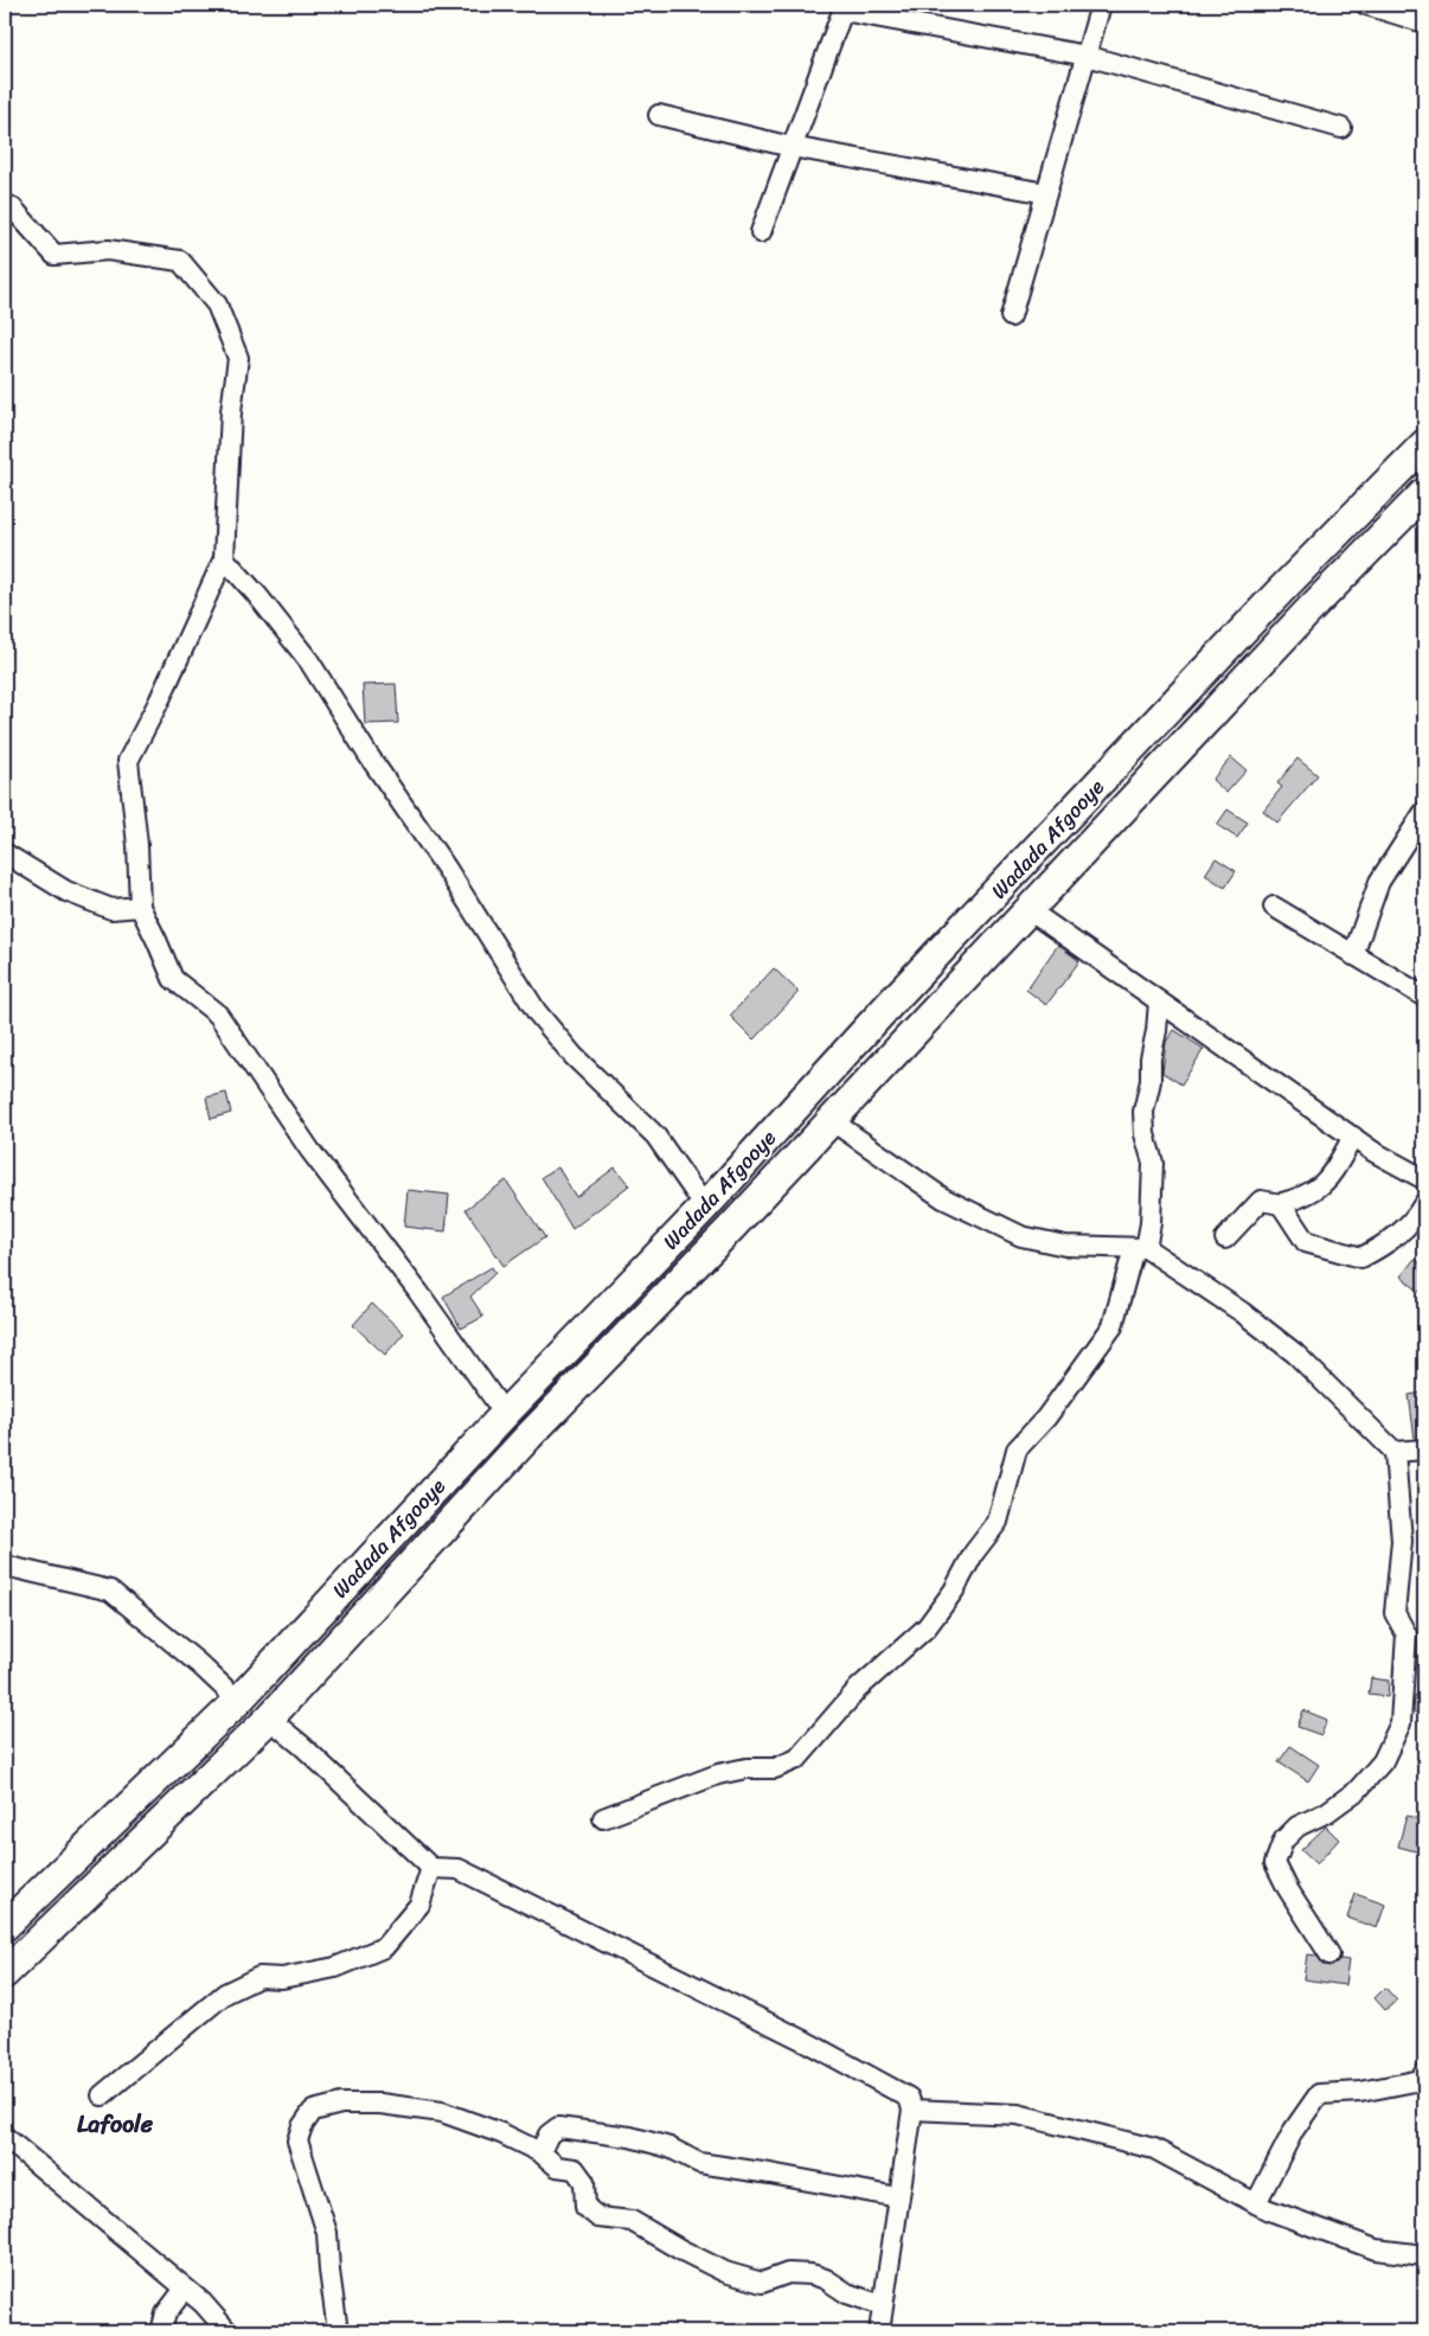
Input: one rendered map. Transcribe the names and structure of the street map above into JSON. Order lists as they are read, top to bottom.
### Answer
{
  "streets": {
    "highway": ["Wadada Afgooye"]
  },
  "districts": ["Lafoole"]
}
